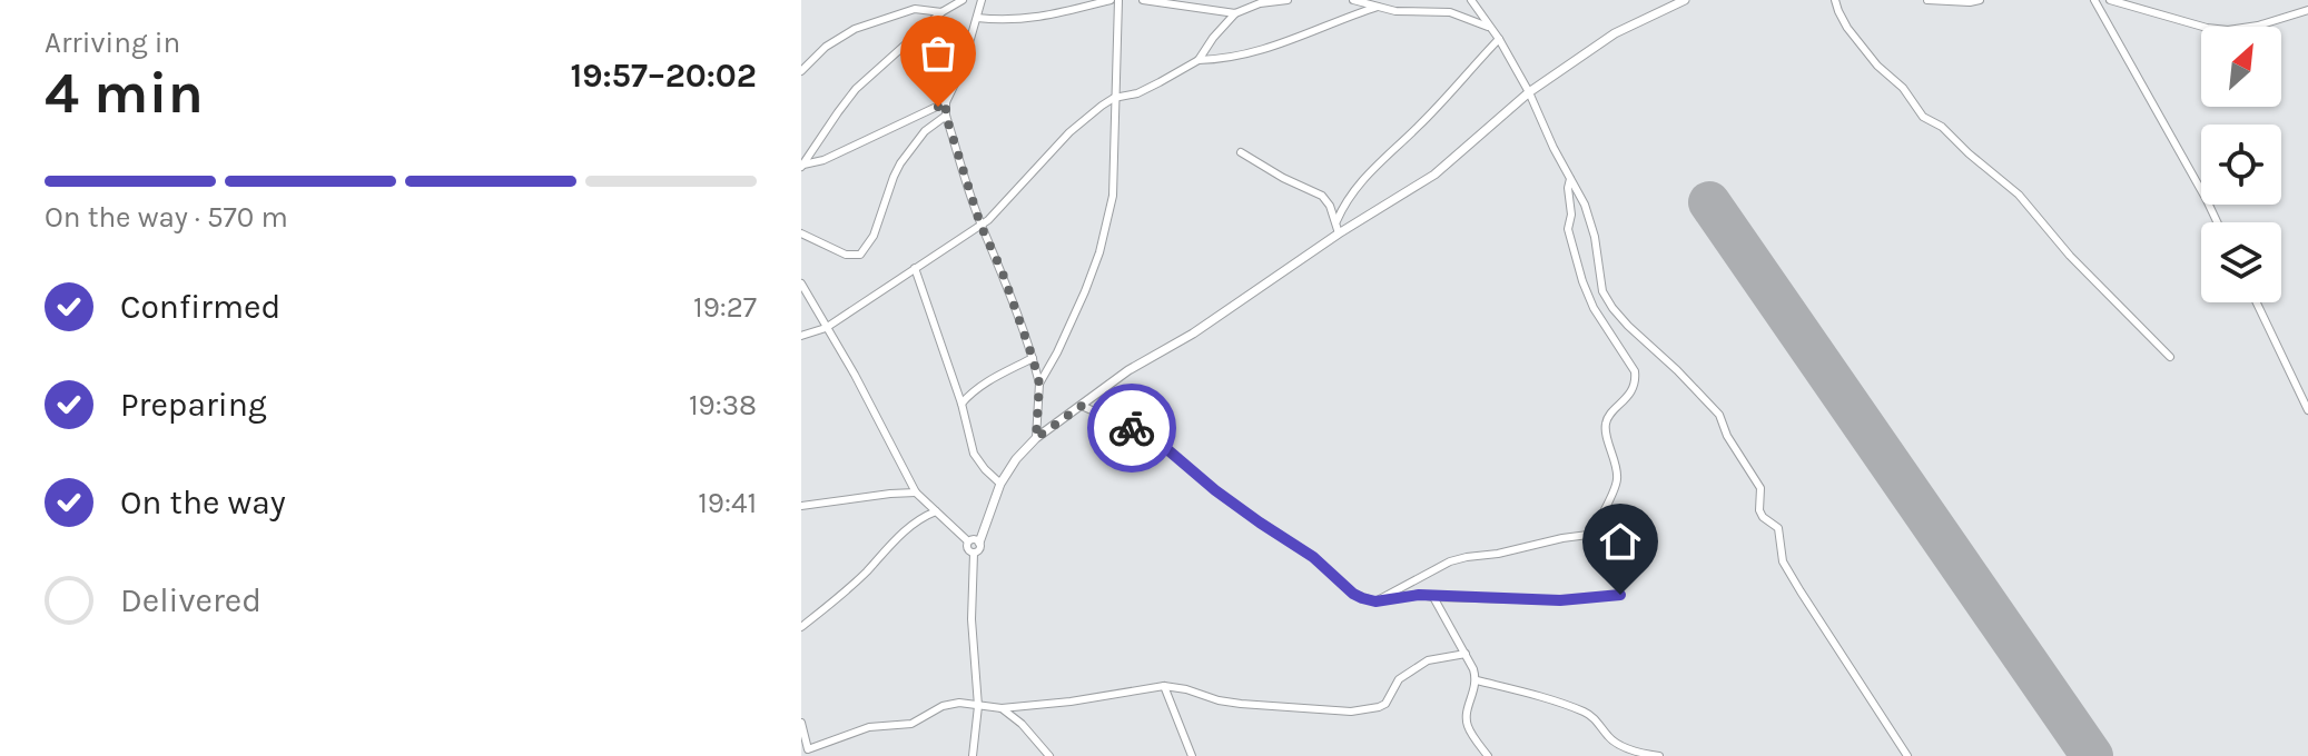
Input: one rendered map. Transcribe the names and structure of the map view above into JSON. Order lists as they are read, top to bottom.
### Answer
{
  "north": "top right",
  "page": {
    "heading": ["4 min", "Arriving in", "19:57–20:02"],
    "bar": "On the way · 570 m",
    "list": [
      ["Confirmed", "19:27"],
      ["Preparing", "19:38"],
      ["On the way", "19:41"],
      "Delivered"
    ]
  }
}
